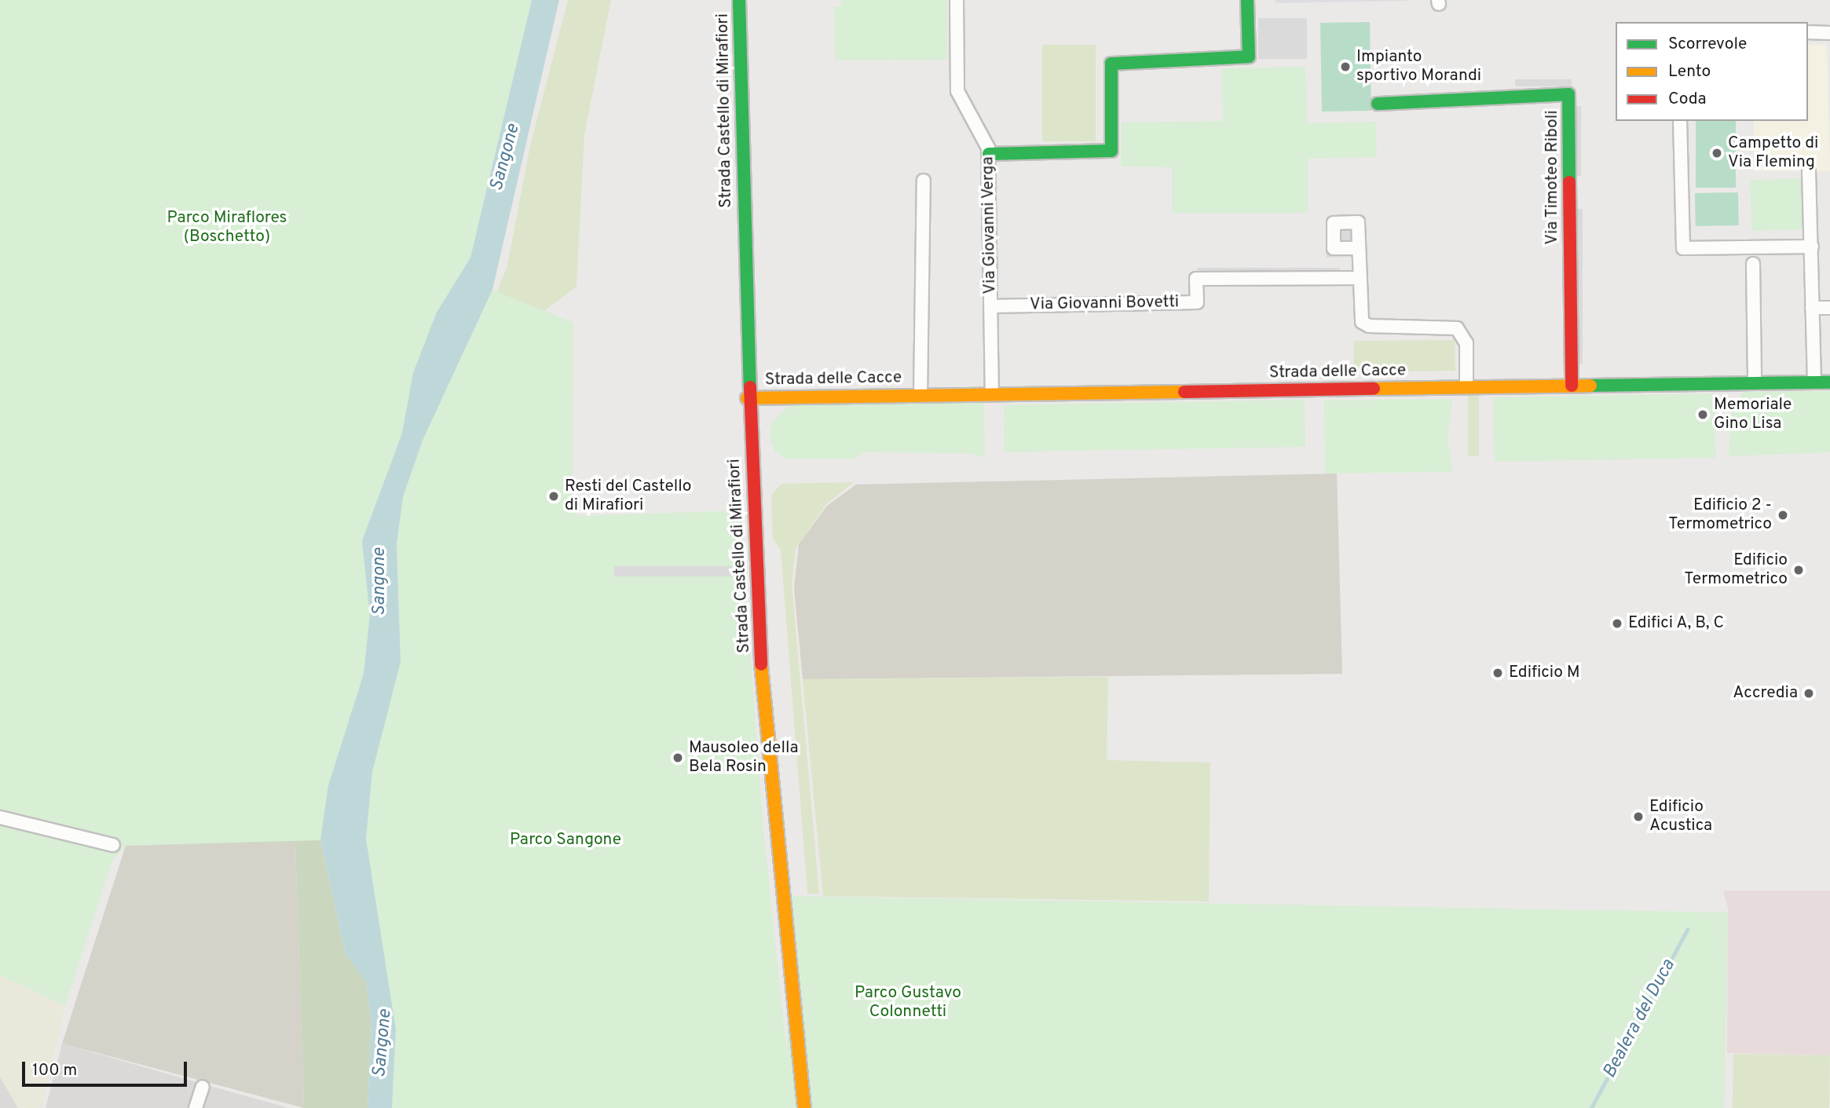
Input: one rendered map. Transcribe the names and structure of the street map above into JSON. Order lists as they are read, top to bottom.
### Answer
{
  "streets": {
    "street": [
      "Strada Castello di Mirafiori",
      "Via Timoteo Riboli",
      "Via Giovanni Verga",
      "Via Giovanni Bovetti",
      "Strada delle Cacce"
    ]
  },
  "crossings": [
    ["Strada Castello di Mirafiori", "Strada delle Cacce"],
    ["Via Timoteo Riboli", "Strada delle Cacce"],
    ["Via Giovanni Verga", "Via Giovanni Bovetti"],
    ["Via Giovanni Verga", "Strada delle Cacce"]
  ],
  "water": ["Sangone", "Bealera del Duca"],
  "parks": ["Parco Miraflores (Boschetto)", "Parco Sangone", "Parco Gustavo Colonnetti"],
  "places": [
    "Impianto sportivo Morandi",
    "Campetto di Via Fleming",
    "Memoriale Gino Lisa",
    "Resti del Castello di Mirafiori",
    "Edificio 2 - Termometrico",
    "Edificio Termometrico",
    "Edifici A, B, C",
    "Edificio M",
    "Accredia",
    "Mausoleo della Bela Rosin",
    "Edificio Acustica"
  ],
  "legend": ["Scorrevole", "Lento", "Coda"],
  "scale_bar": "100 m"
}
